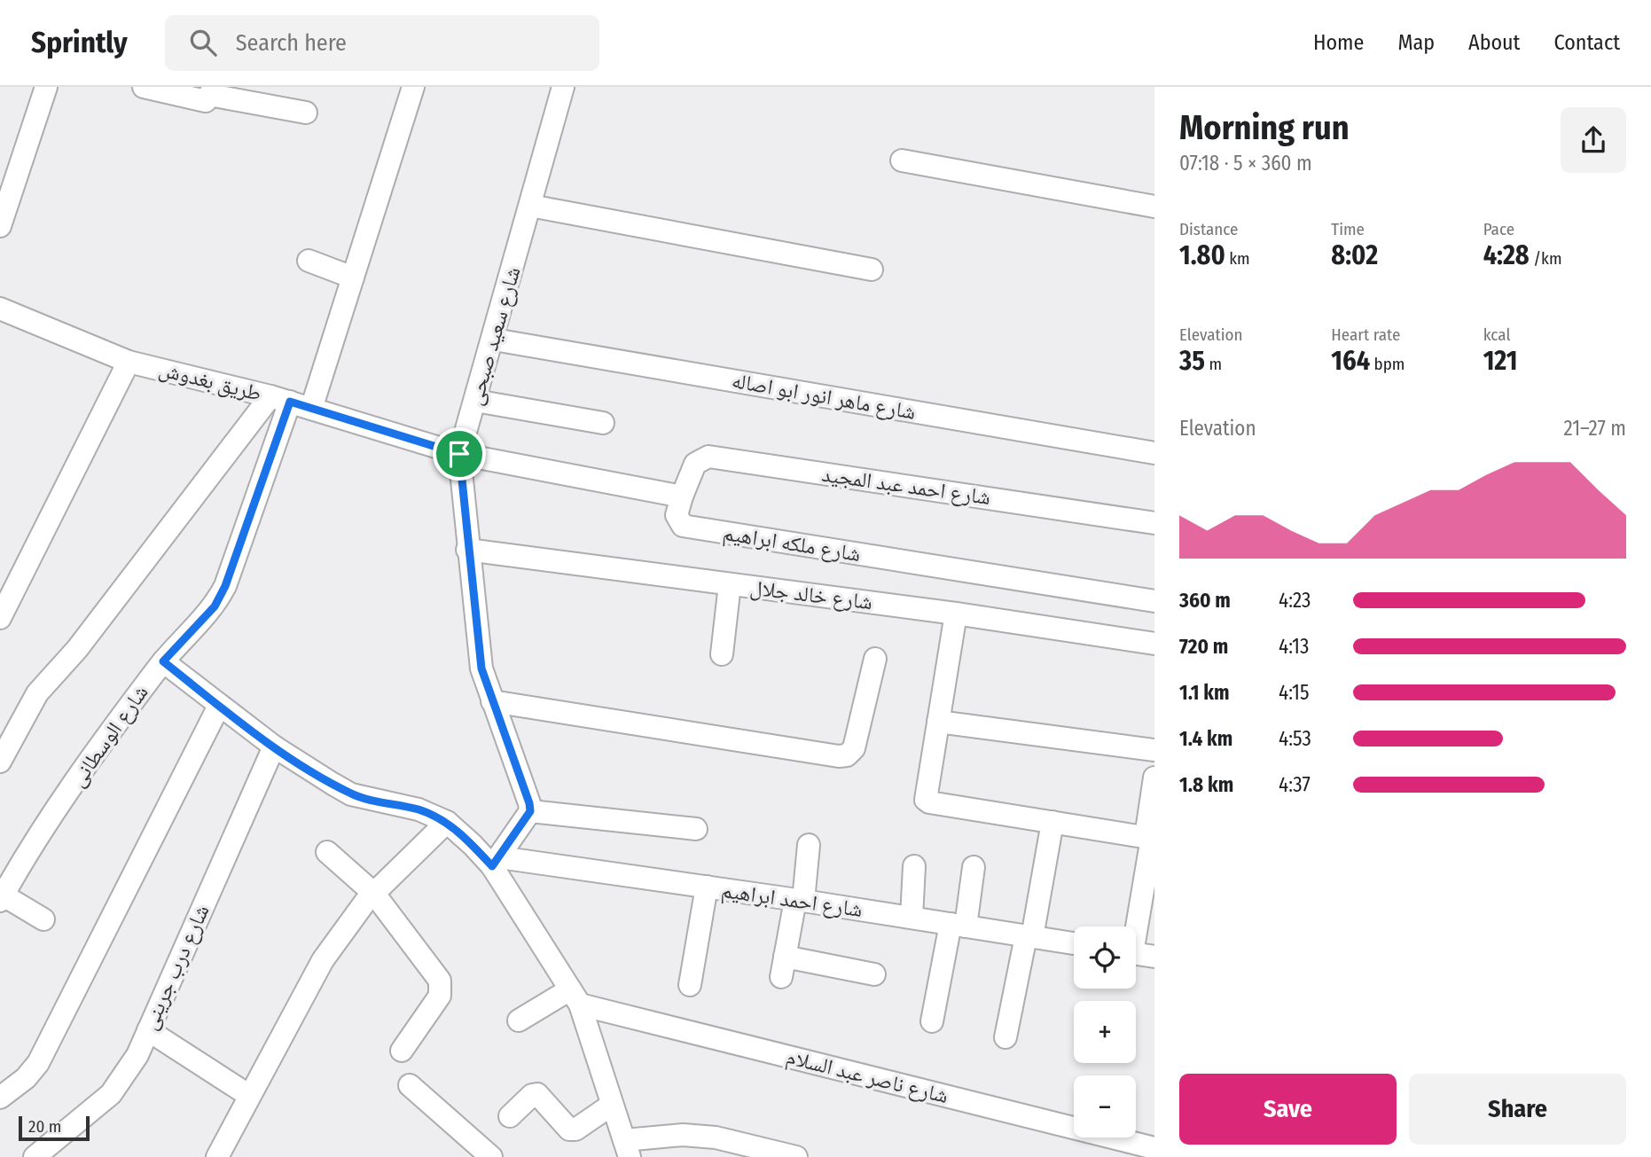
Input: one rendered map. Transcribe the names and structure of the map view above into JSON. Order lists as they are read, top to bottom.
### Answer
{
  "streets": {
    "street": [
      "شارع سعيد صبحى",
      "طريق بغدوش",
      "شارع ماهر انور ابو اصاله",
      "شارع احمد عبد المجيد",
      "شارع ملكه ابراهيم",
      "شارع خالد جلال",
      "شارع الوسطانى",
      "شارع احمد ابراهيم",
      "شارع درب جرينى",
      "شارع ناصر عبد السلام"
    ]
  },
  "crossings": [
    ["شارع سعيد صبحى", "طريق بغدوش"],
    ["شارع سعيد صبحى", "شارع ماهر انور ابو اصاله"],
    ["شارع سعيد صبحى", "شارع خالد جلال"],
    ["طريق بغدوش", "شارع الوسطانى"],
    ["شارع احمد عبد المجيد", "شارع ملكه ابراهيم"]
  ],
  "scale_bar": "20 m",
  "page": {
    "header": "Sprintly",
    "search": "Search here",
    "nav": [
      "Home",
      "Map",
      "About",
      "Contact"
    ],
    "heading": ["Morning run", "07:18 · 5 × 360 m"],
    "stats": [
      ["Distance", "1.80 km"],
      ["Time", "8:02"],
      ["Pace", "4:28 /km"],
      ["Elevation", "35 m"],
      ["Heart rate", "164 bpm"],
      ["kcal", "121"]
    ],
    "chart": ["Elevation", "21–27 m"],
    "list": [
      {
        "name": "360 m",
        "note": "4:23"
      },
      {
        "name": "720 m",
        "note": "4:13"
      },
      {
        "name": "1.1 km",
        "note": "4:15"
      },
      {
        "name": "1.4 km",
        "note": "4:53"
      },
      {
        "name": "1.8 km",
        "note": "4:37"
      }
    ],
    "map_buttons": ["+", "−"],
    "buttons": ["Save", "Share"],
    "scale": "20 m"
  }
}
